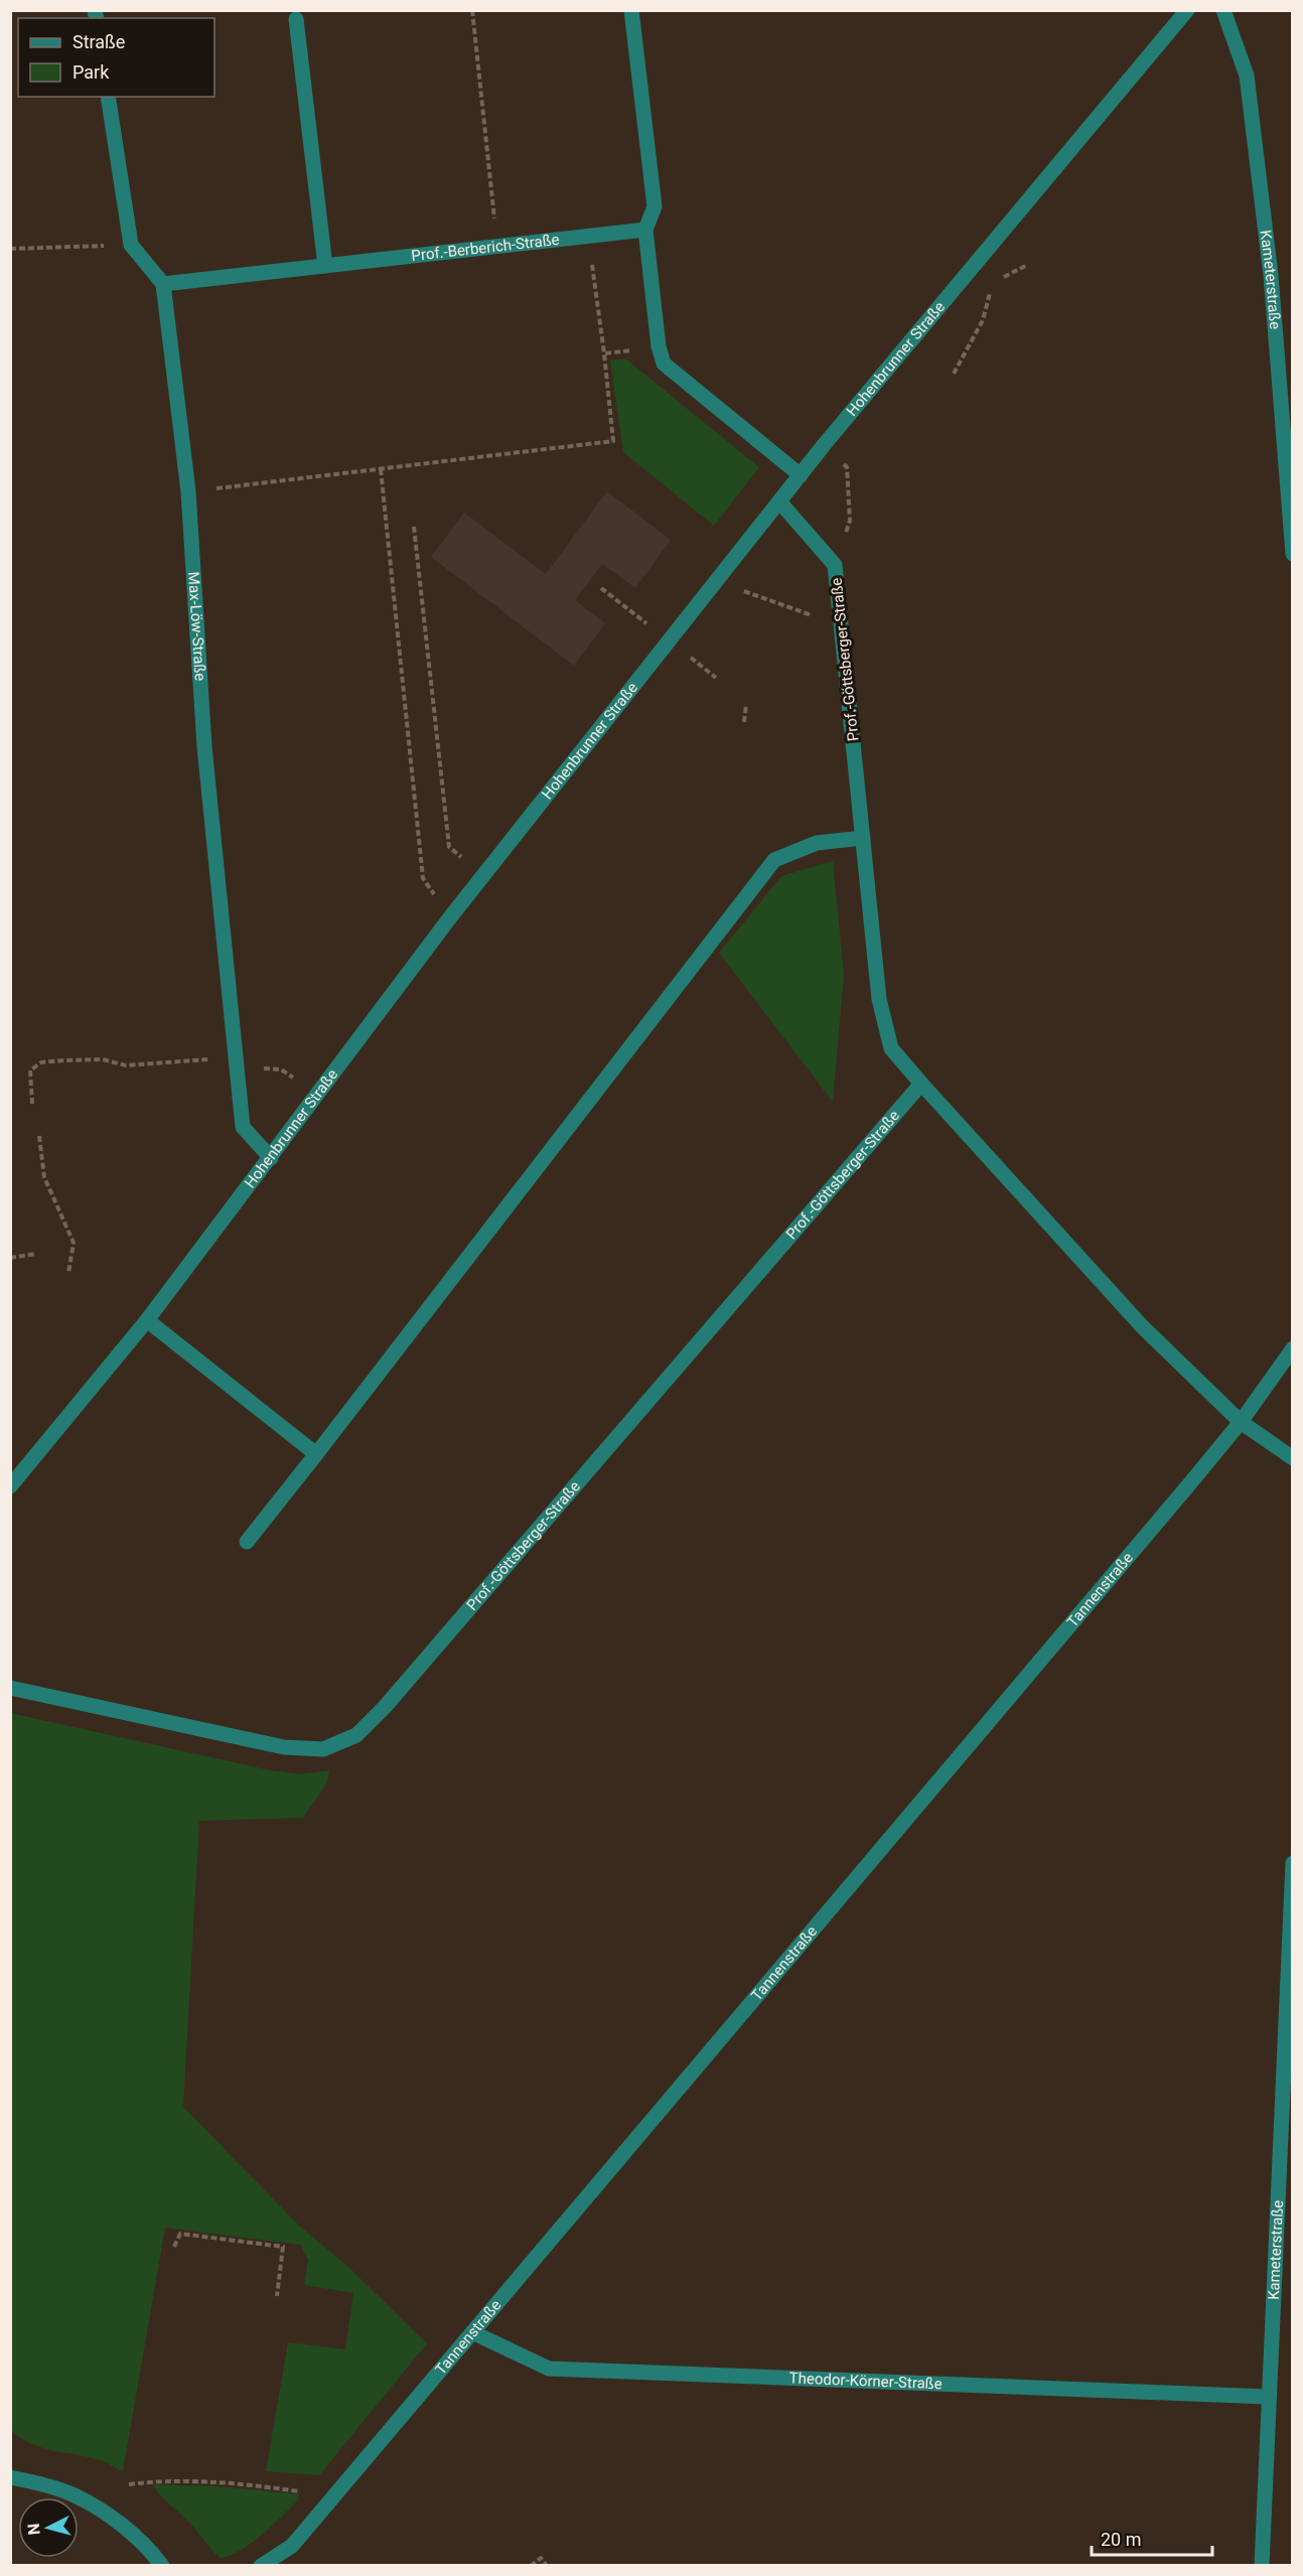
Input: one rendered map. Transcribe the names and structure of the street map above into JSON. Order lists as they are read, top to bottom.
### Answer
{
  "streets": {
    "street": [
      "Prof.-Berberich-Straße",
      "Kameterstraße",
      "Hohenbrunner Straße",
      "Max-Löw-Straße",
      "Prof.-Göttsberger-Straße",
      "Tannenstraße",
      "Theodor-Körner-Straße"
    ]
  },
  "crossings": [
    ["Prof.-Berberich-Straße", "Max-Löw-Straße"],
    ["Kameterstraße", "Theodor-Körner-Straße"],
    ["Hohenbrunner Straße", "Max-Löw-Straße"],
    ["Hohenbrunner Straße", "Prof.-Göttsberger-Straße"],
    ["Prof.-Göttsberger-Straße", "Tannenstraße"],
    ["Tannenstraße", "Theodor-Körner-Straße"]
  ],
  "legend": ["Straße", "Park"],
  "scale_bar": "20 m",
  "north": "left"
}
